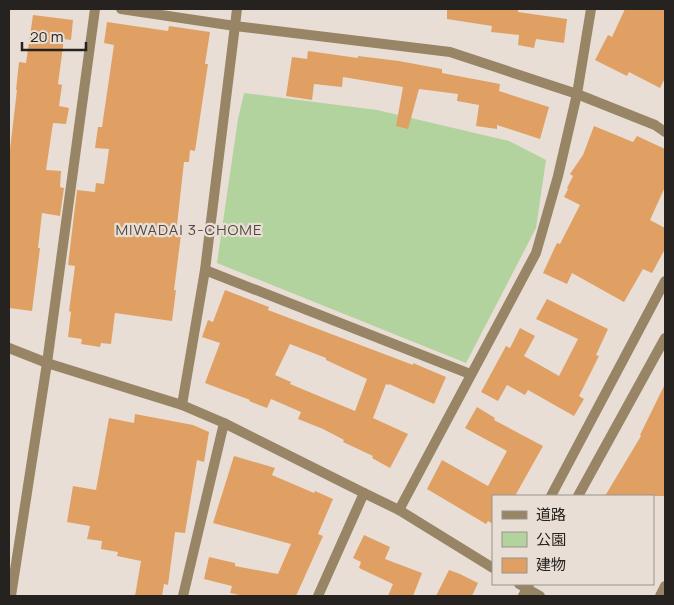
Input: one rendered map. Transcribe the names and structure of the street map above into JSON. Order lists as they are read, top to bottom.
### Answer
{
  "districts": ["MIWADAI 3-CHOME"],
  "legend": ["道路", "公園", "建物"],
  "scale_bar": "20 m"
}
